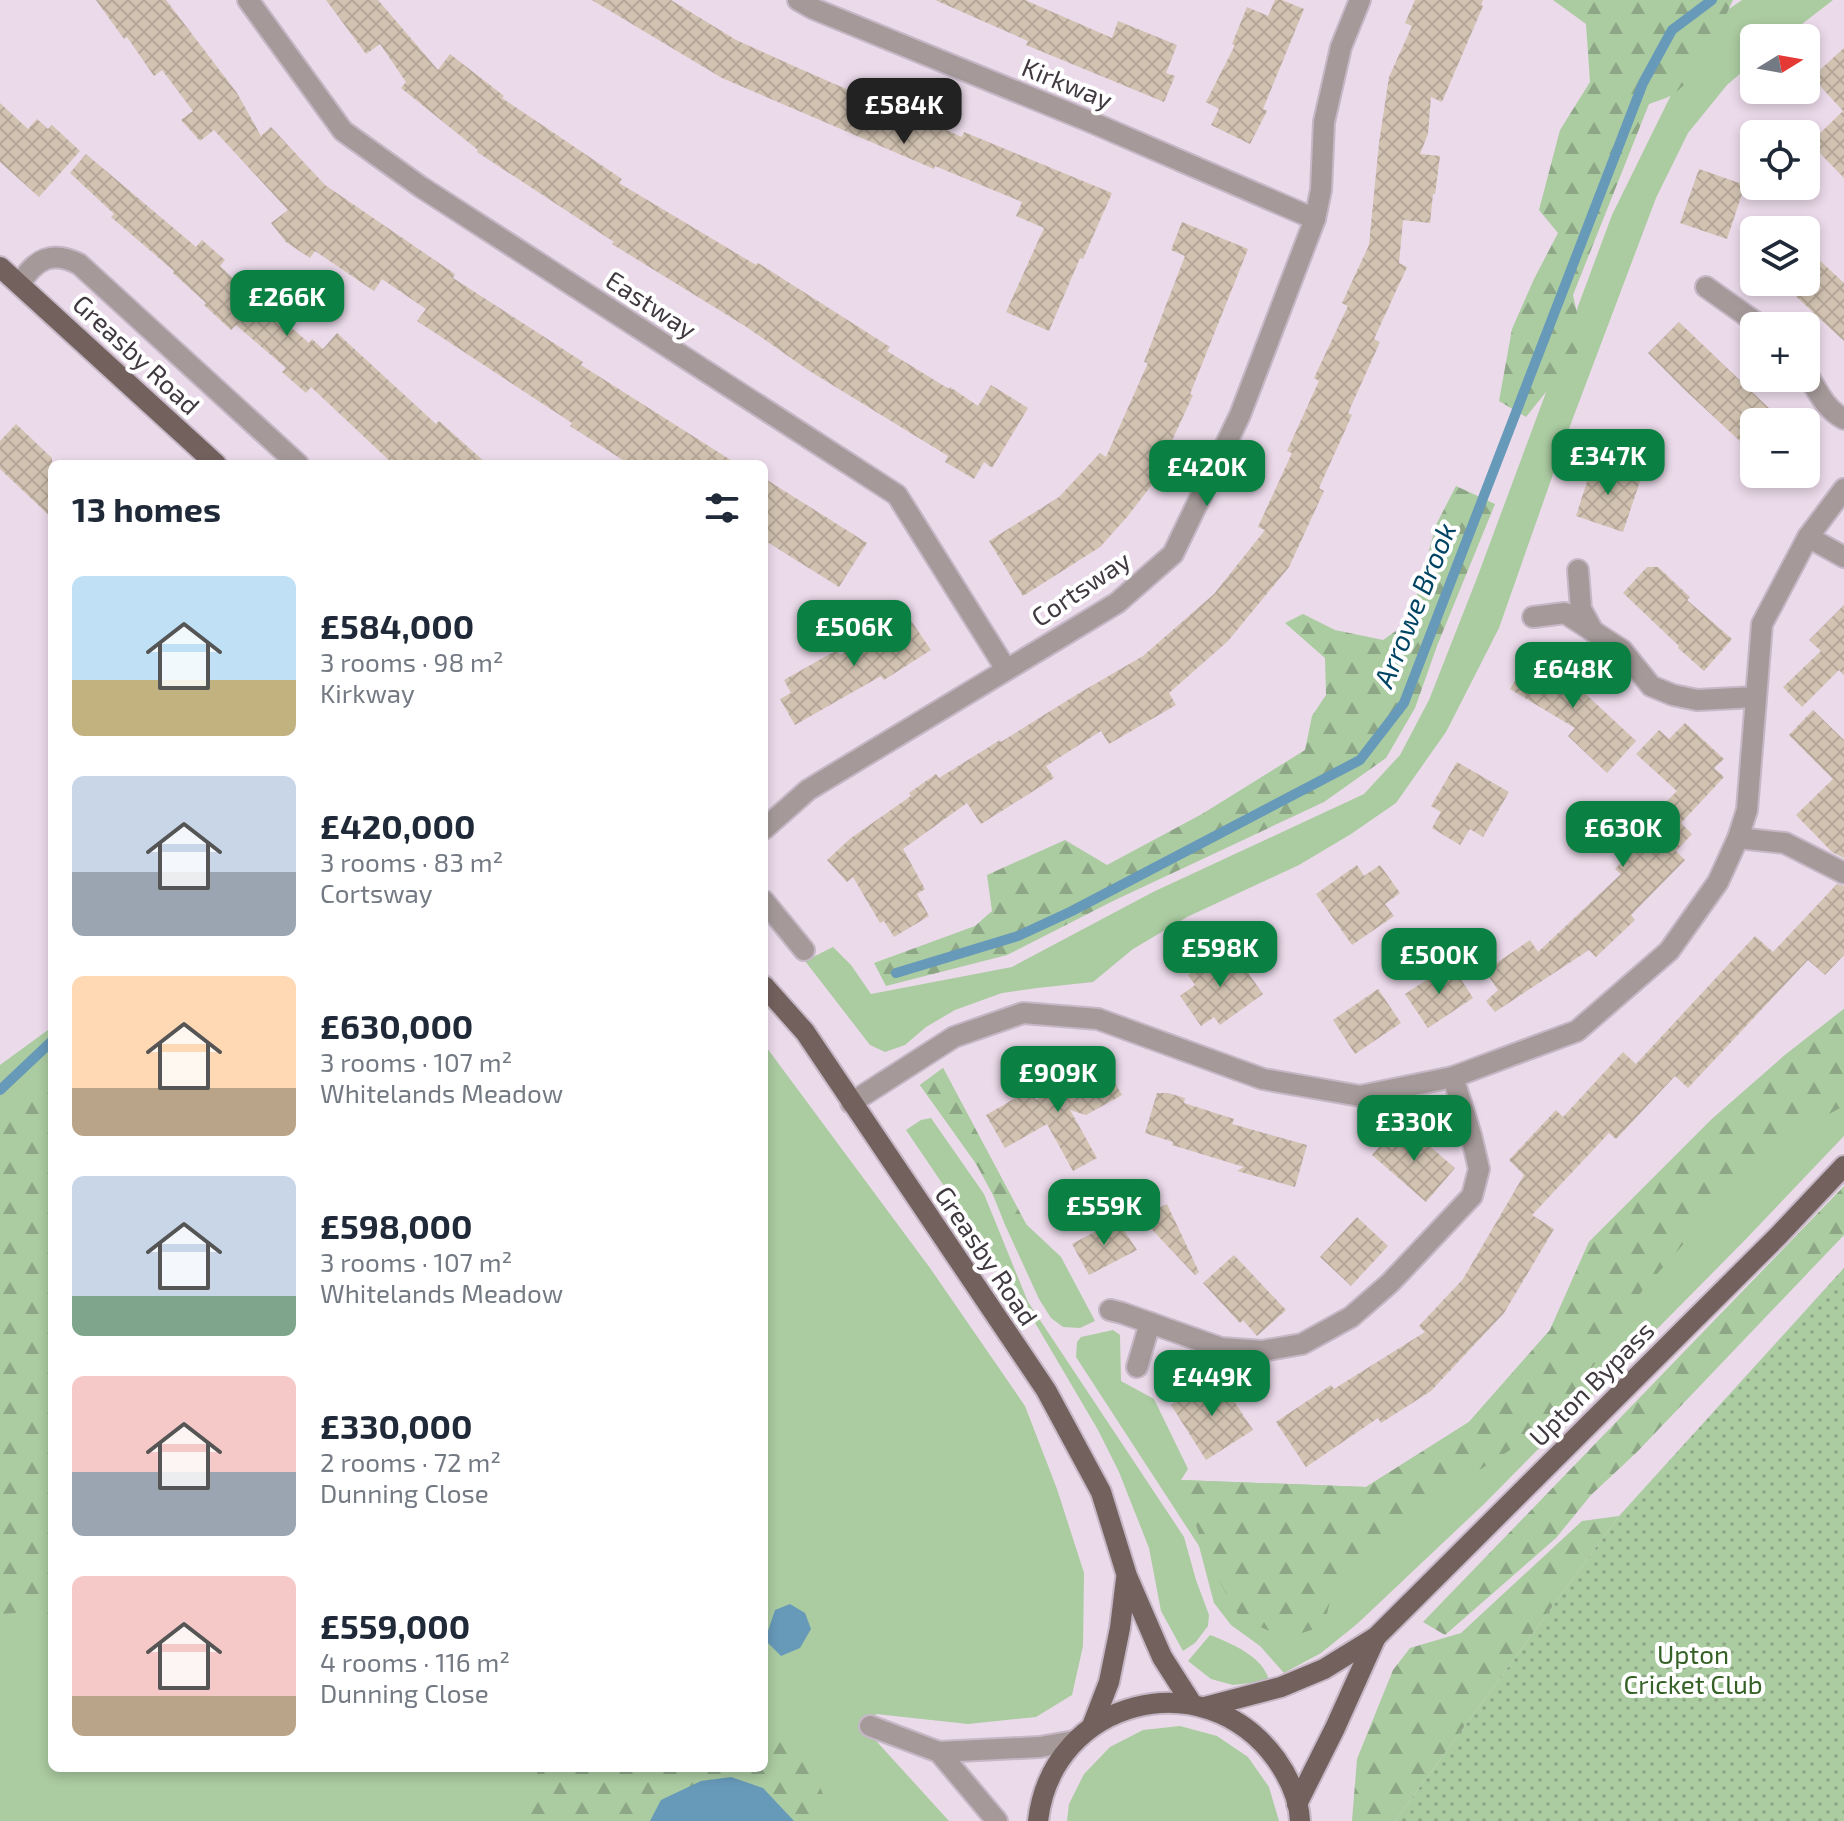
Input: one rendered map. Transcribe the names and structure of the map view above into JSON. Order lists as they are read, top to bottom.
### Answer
{
  "streets": {
    "main road": ["Greasby Road", "Upton Bypass"],
    "street": ["Kirkway", "Eastway", "Cortsway"]
  },
  "crossings": [
    ["Kirkway", "Cortsway"],
    ["Eastway", "Cortsway"],
    ["Greasby Road", "Upton Bypass"]
  ],
  "water": ["Arrowe Brook"],
  "parks": ["Upton Cricket Club"],
  "north": "right",
  "page": {
    "map_buttons": ["+", "−"],
    "price": [
      "£584K",
      "£266K",
      "£347K",
      "£420K",
      "£506K",
      "£648K",
      "£630K",
      "£598K",
      "£500K",
      "£909K",
      "£330K",
      "£559K",
      "£449K"
    ],
    "heading": "13 homes",
    "list": [
      {
        "name": "£584,000",
        "note": "3 rooms · 98 m² · Kirkway"
      },
      {
        "name": "£420,000",
        "note": "3 rooms · 83 m² · Cortsway"
      },
      {
        "name": "£630,000",
        "note": "3 rooms · 107 m² · Whitelands Meadow"
      },
      {
        "name": "£598,000",
        "note": "3 rooms · 107 m² · Whitelands Meadow"
      },
      {
        "name": "£330,000",
        "note": "2 rooms · 72 m² · Dunning Close"
      },
      {
        "name": "£559,000",
        "note": "4 rooms · 116 m² · Dunning Close"
      }
    ]
  }
}
